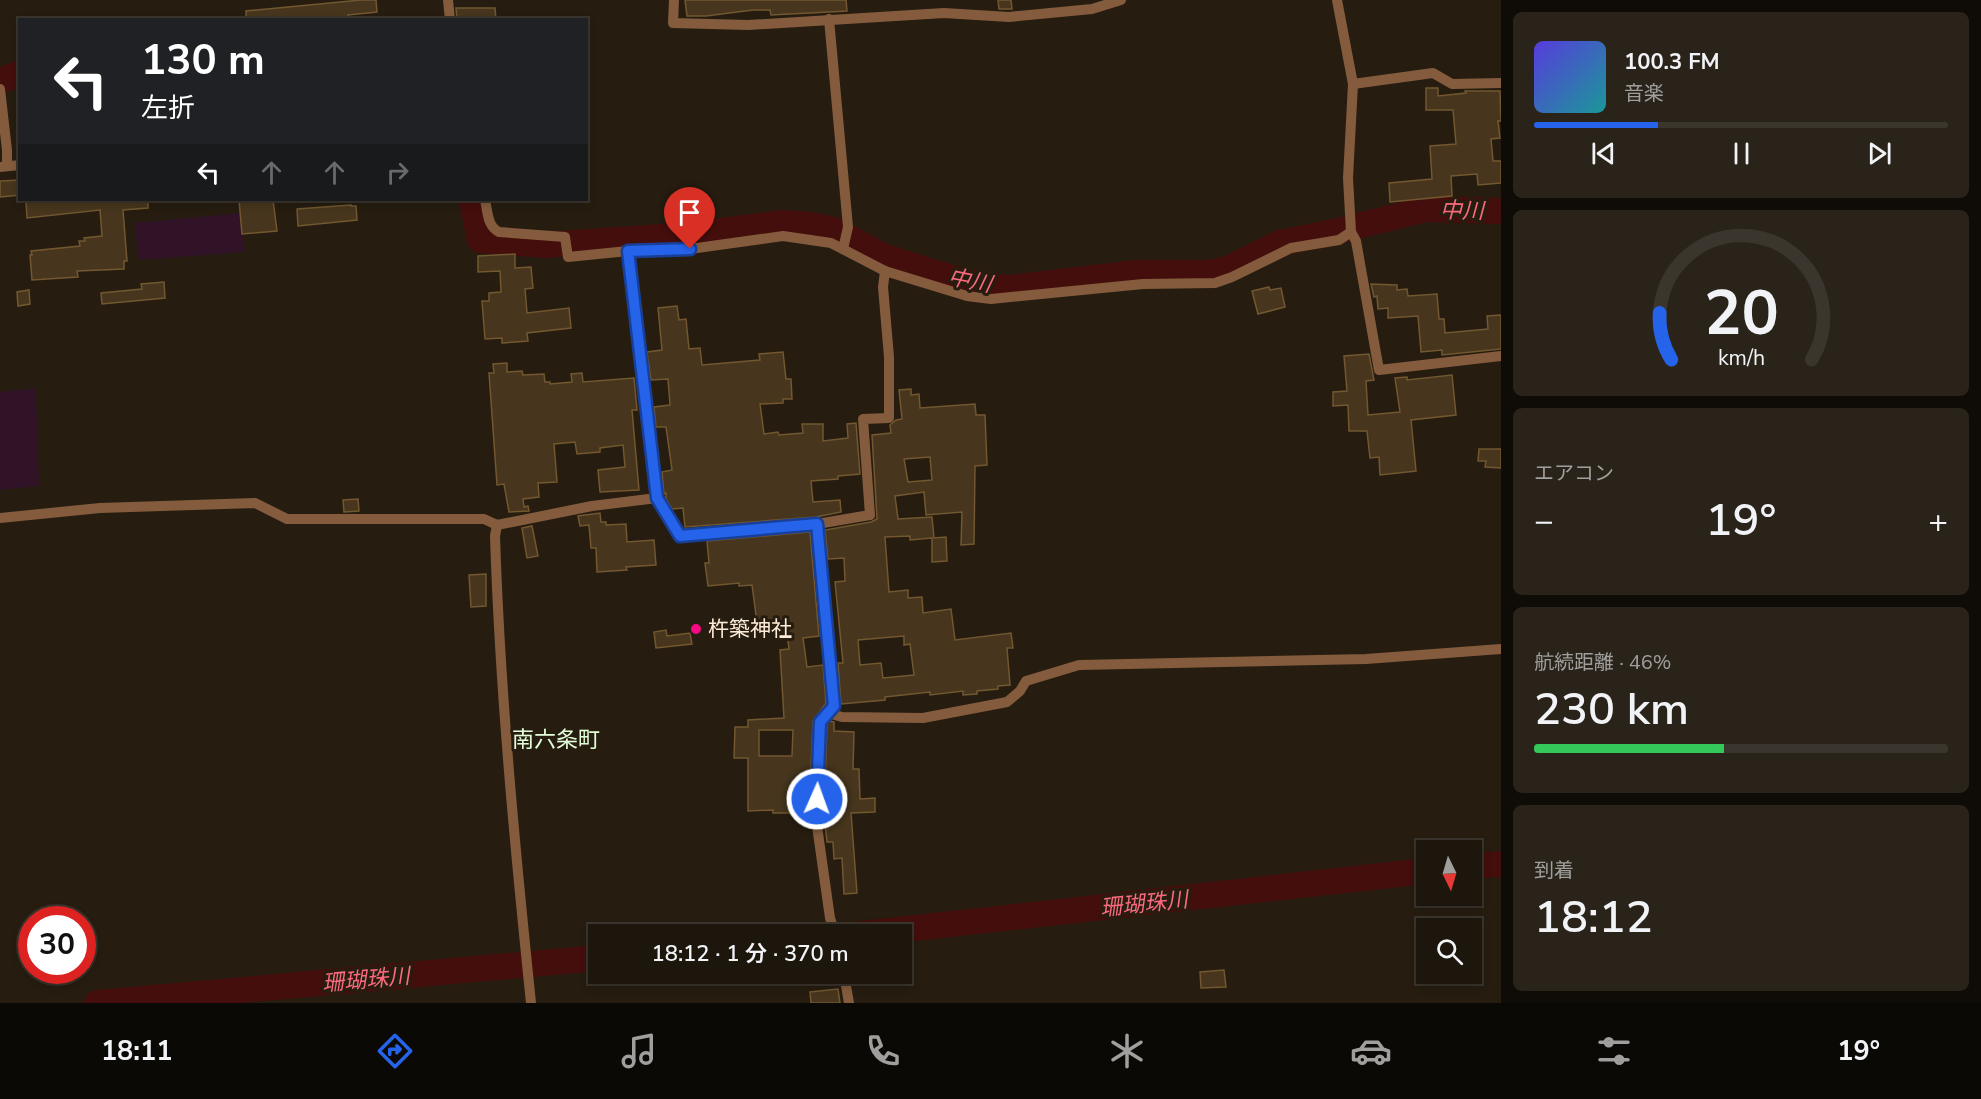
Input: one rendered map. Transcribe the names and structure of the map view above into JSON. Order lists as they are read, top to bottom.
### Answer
{
  "districts": ["南六条町"],
  "water": ["中川", "珊瑚珠川"],
  "places": ["杵築神社"],
  "north": "bottom",
  "page": {
    "turn": ["130 m", "左折"],
    "song": ["100.3 FM", "音楽"],
    "tile": [
      "エアコン",
      ["航続距離 · 46%", "230 km"],
      ["到着", "18:12"]
    ],
    "heat": ["−", "19°", "+"],
    "limit": "30",
    "trip": "18:12 · 1 分 · 370 m",
    "tabs": ["18:11", "19°"],
    "gauge": ["20", "km/h"]
  }
}
